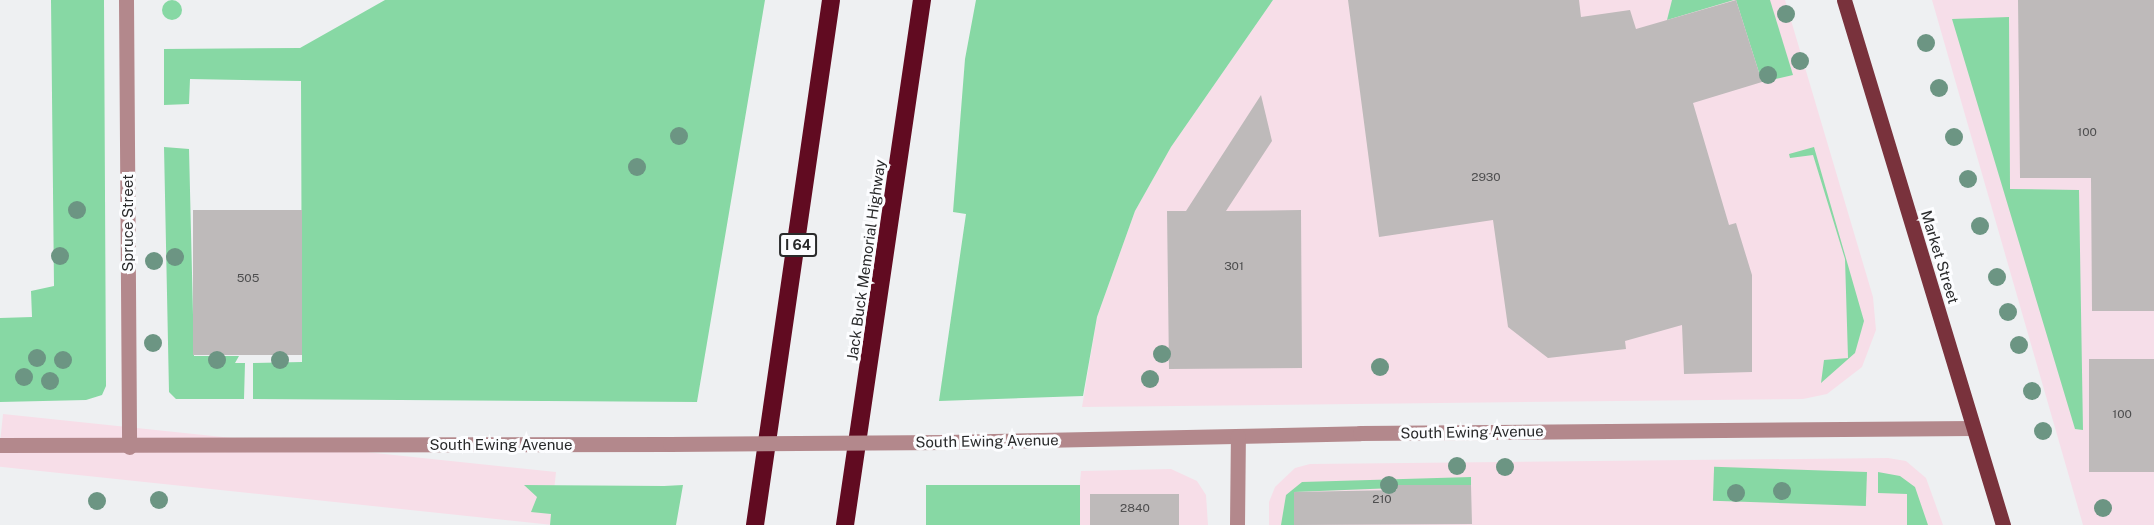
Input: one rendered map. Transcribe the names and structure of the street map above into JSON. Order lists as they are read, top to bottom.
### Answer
{
  "streets": {
    "highway": ["I 64", "Jack Buck Memorial Highway"],
    "main road": ["Market Street"],
    "street": ["Spruce Street", "South Ewing Avenue"]
  },
  "crossings": [
    ["Spruce Street", "South Ewing Avenue"],
    ["Market Street", "South Ewing Avenue"]
  ],
  "house_numbers": [
    "100",
    "2930",
    "301",
    "505",
    "100",
    "210",
    "2840"
  ]
}
